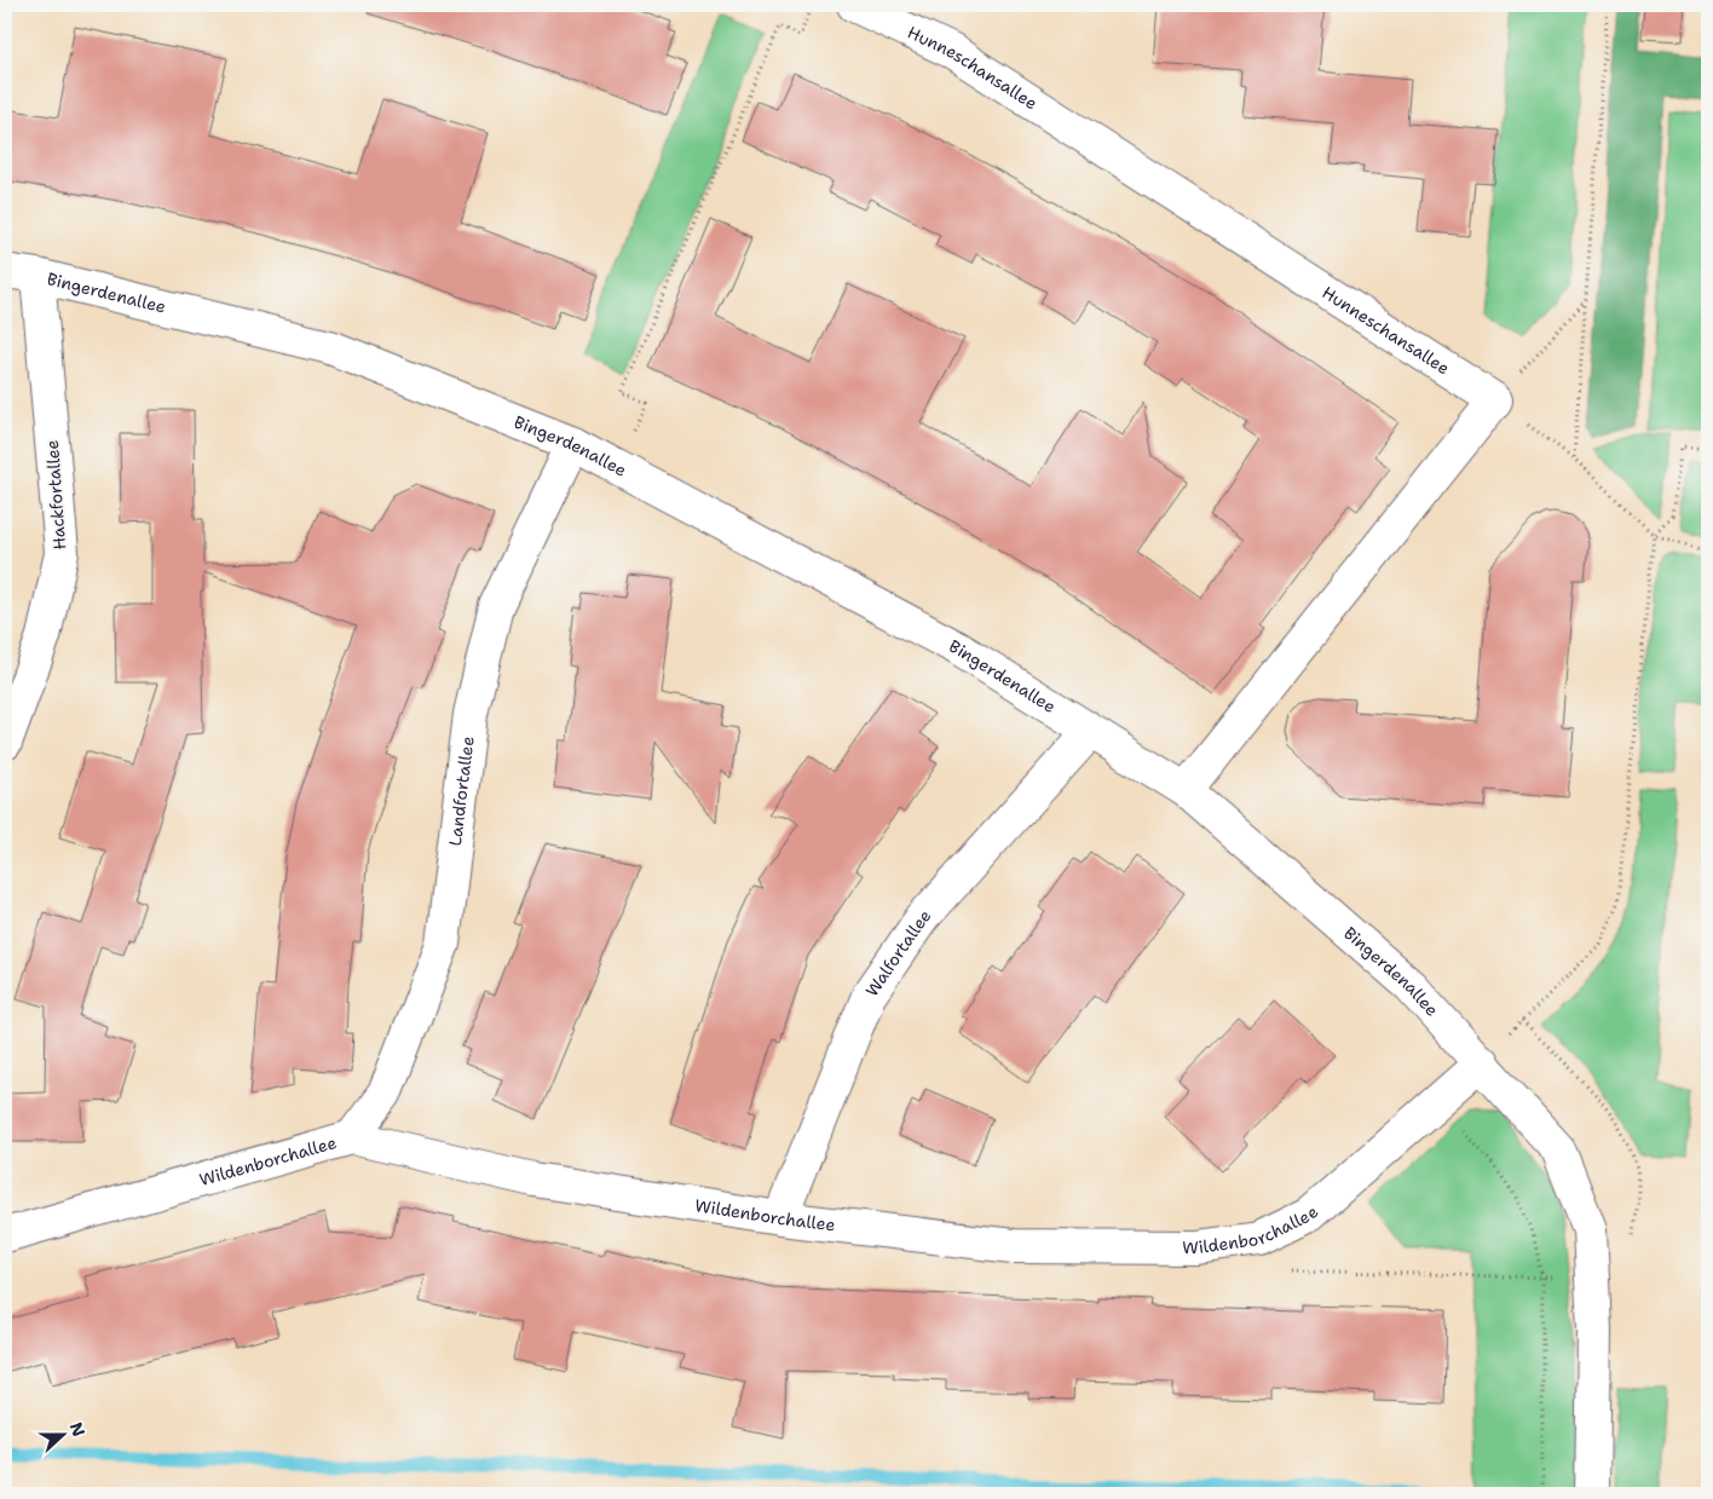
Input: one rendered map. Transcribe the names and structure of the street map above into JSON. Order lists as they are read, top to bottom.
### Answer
{
  "streets": {
    "street": [
      "Hunneschansallee",
      "Bingerdenallee",
      "Hackfortallee",
      "Landfortallee",
      "Walfortallee",
      "Wildenborchallee"
    ]
  },
  "crossings": [
    ["Bingerdenallee", "Hackfortallee"],
    ["Bingerdenallee", "Landfortallee"],
    ["Bingerdenallee", "Walfortallee"],
    ["Bingerdenallee", "Wildenborchallee"],
    ["Landfortallee", "Wildenborchallee"],
    ["Walfortallee", "Wildenborchallee"]
  ],
  "north": "right"
}
